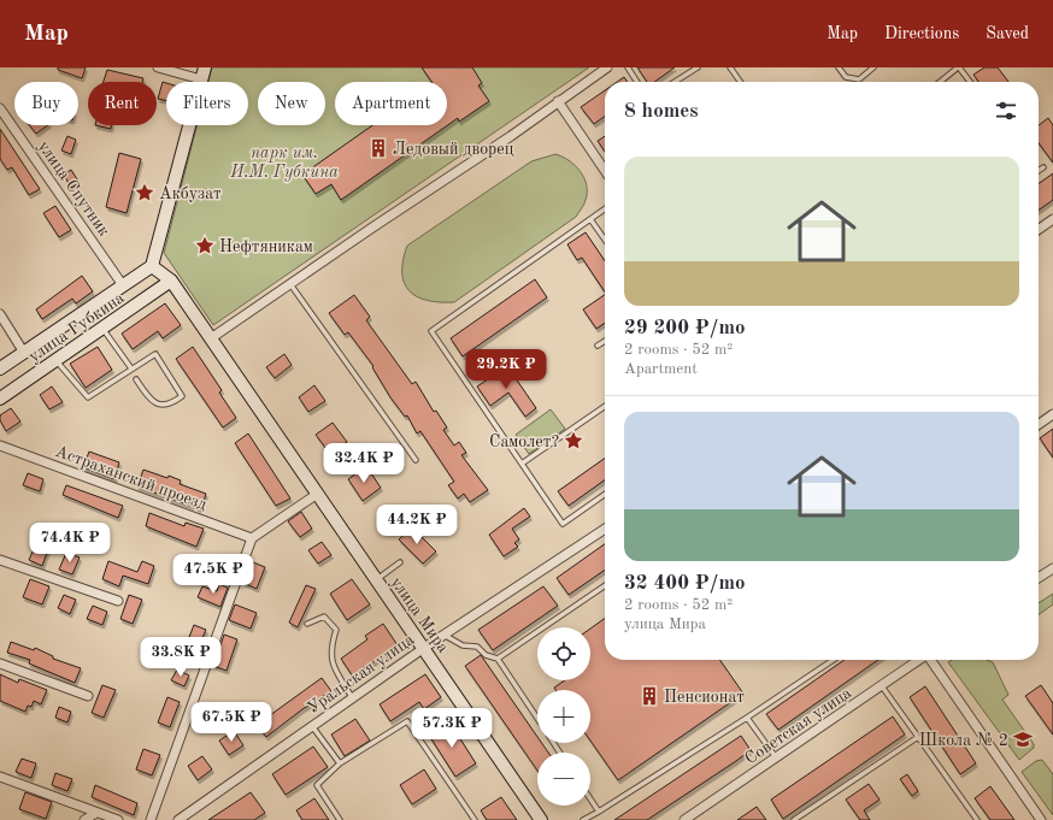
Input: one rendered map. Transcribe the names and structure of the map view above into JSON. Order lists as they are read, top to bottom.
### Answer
{
  "streets": {
    "street": [
      "улица Спутник",
      "улица Губкина",
      "Астраханский проезд",
      "улица Мира",
      "Уральская улица",
      "Советская улица"
    ]
  },
  "crossings": [
    ["улица Спутник", "улица Губкина"],
    ["улица Губкина", "улица Мира"],
    ["улица Мира", "Уральская улица"]
  ],
  "parks": ["парк им. И.М. Губкина"],
  "places": {
    "building": ["Ледовый дворец", "Пенсионат"],
    "place": ["Акбузат", "Нефтяникам", "Самолет?"],
    "school or university": ["Школа № 2"]
  },
  "page": {
    "header": "Map",
    "nav": ["Map", "Directions", "Saved"],
    "chip": [
      "Buy",
      "Rent",
      "Filters",
      "New",
      "Apartment"
    ],
    "heading": "8 homes",
    "list": [
      {
        "name": "29 200 ₽/mo",
        "note": "2 rooms · 52 m² · Apartment"
      },
      {
        "name": "32 400 ₽/mo",
        "note": "2 rooms · 52 m² · улица Мира"
      }
    ],
    "price": [
      "29.2K ₽",
      "32.4K ₽",
      "44.2K ₽",
      "74.4K ₽",
      "47.5K ₽",
      "33.8K ₽",
      "67.5K ₽",
      "57.3K ₽"
    ],
    "map_buttons": ["+", "−"]
  }
}
